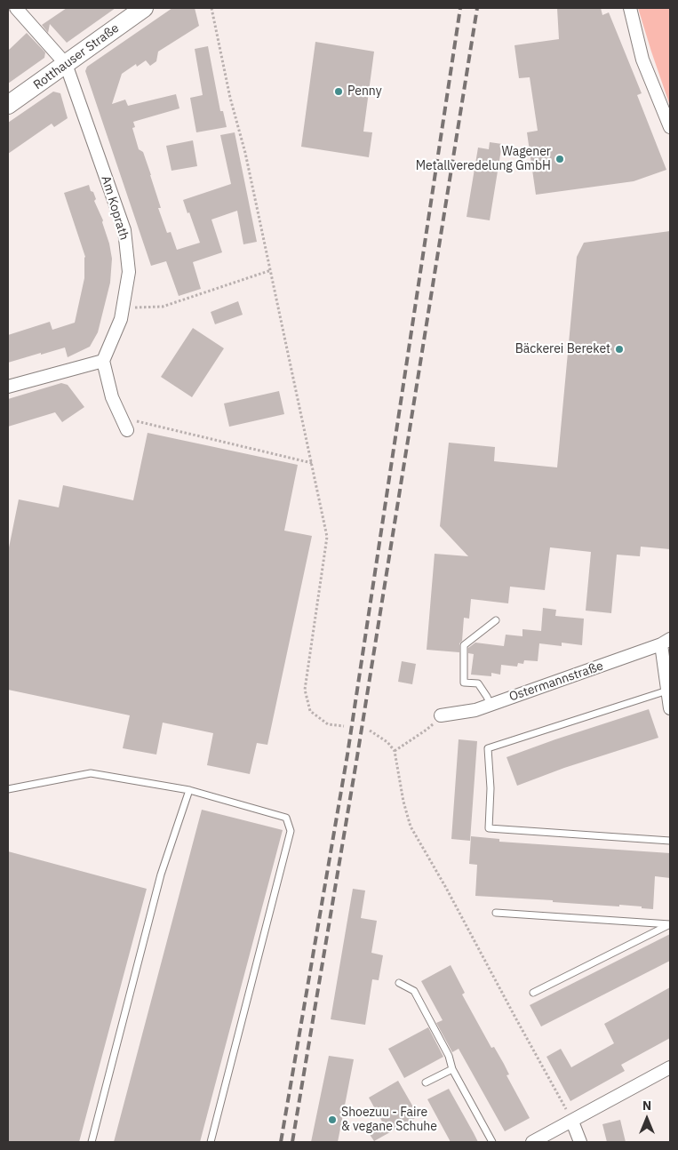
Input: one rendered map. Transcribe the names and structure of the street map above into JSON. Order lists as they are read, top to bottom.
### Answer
{
  "streets": {
    "main road": ["Rotthauser Straße"],
    "street": ["Am Koprath", "Ostermannstraße"]
  },
  "crossings": [
    ["Rotthauser Straße", "Am Koprath"]
  ],
  "places": [
    "Penny",
    "Wagener Metallveredelung GmbH",
    "Bäckerei Bereket",
    "Shoezuu - Faire & vegane Schuhe"
  ],
  "north": "top"
}
